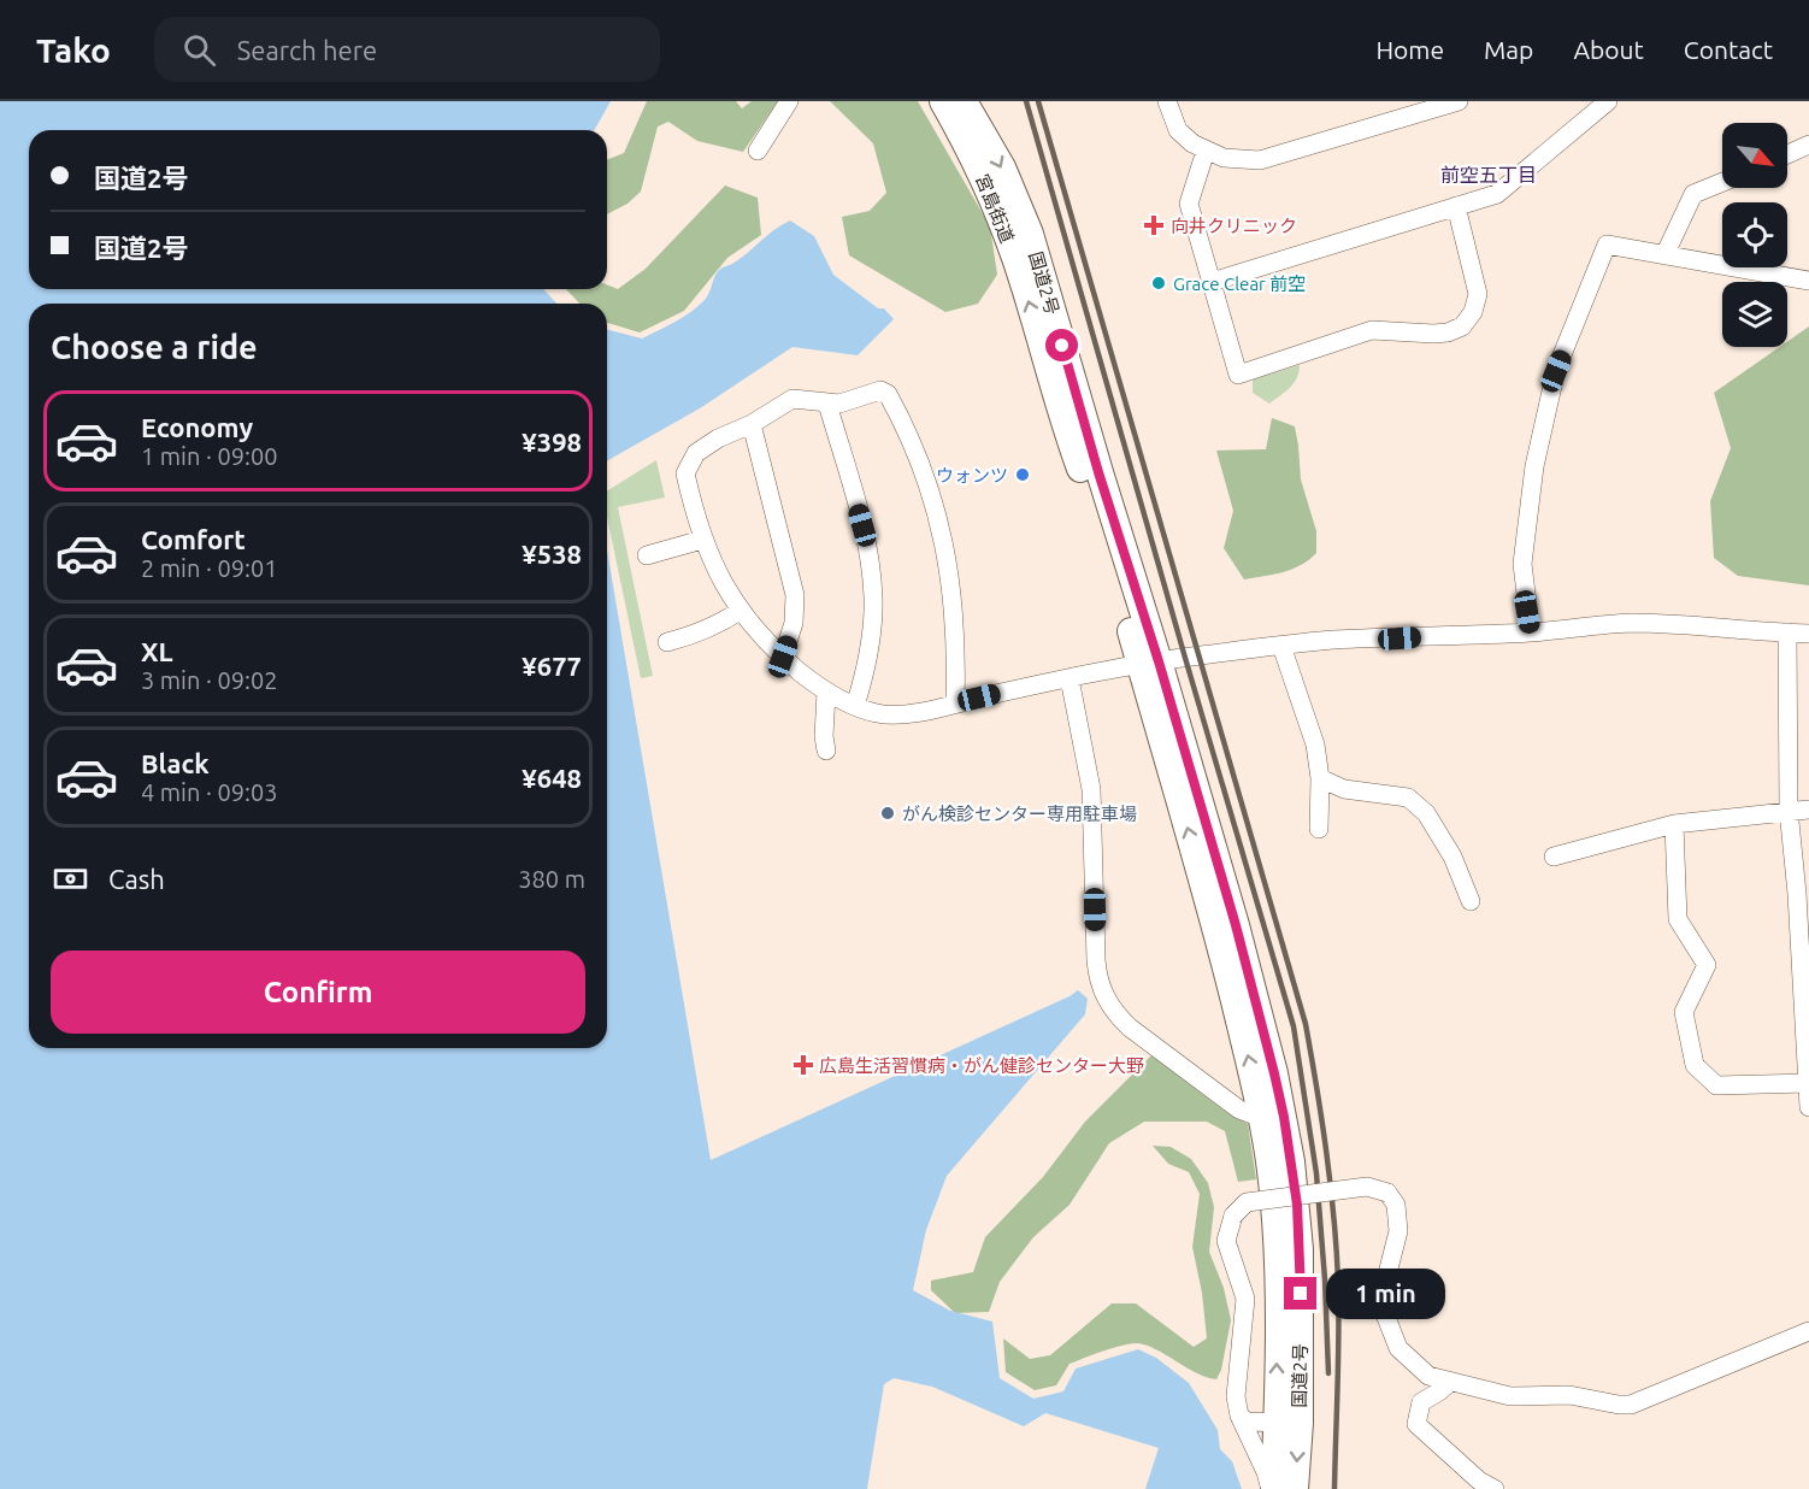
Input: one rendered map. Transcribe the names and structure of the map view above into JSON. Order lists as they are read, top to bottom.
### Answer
{
  "streets": {
    "highway": ["宮島街道", "国道2号"]
  },
  "crossings": [
    ["宮島街道", "国道2号"]
  ],
  "one_way": ["宮島街道"],
  "districts": ["前空五丁目"],
  "places": {
    "health": ["向井クリニック", "広島生活習慣病・がん健診センター大野"],
    "other": ["Grace Clear 前空", "ウォンツ", "がん検診センター専用駐車場"]
  },
  "north": "bottom right",
  "page": {
    "header": "Tako",
    "search": "Search here",
    "nav": [
      "Home",
      "Map",
      "About",
      "Contact"
    ],
    "banner": ["国道2号", "国道2号"],
    "heading": "Choose a ride",
    "list": [
      {
        "name": "Economy",
        "note": "1 min · 09:00",
        "value": "¥398"
      },
      {
        "name": "Comfort",
        "note": "2 min · 09:01",
        "value": "¥538"
      },
      {
        "name": "XL",
        "note": "3 min · 09:02",
        "value": "¥677"
      },
      {
        "name": "Black",
        "note": "4 min · 09:03",
        "value": "¥648"
      }
    ],
    "pay": ["Cash", "380 m"],
    "buttons": "Confirm",
    "bubble": "1 min"
  }
}
